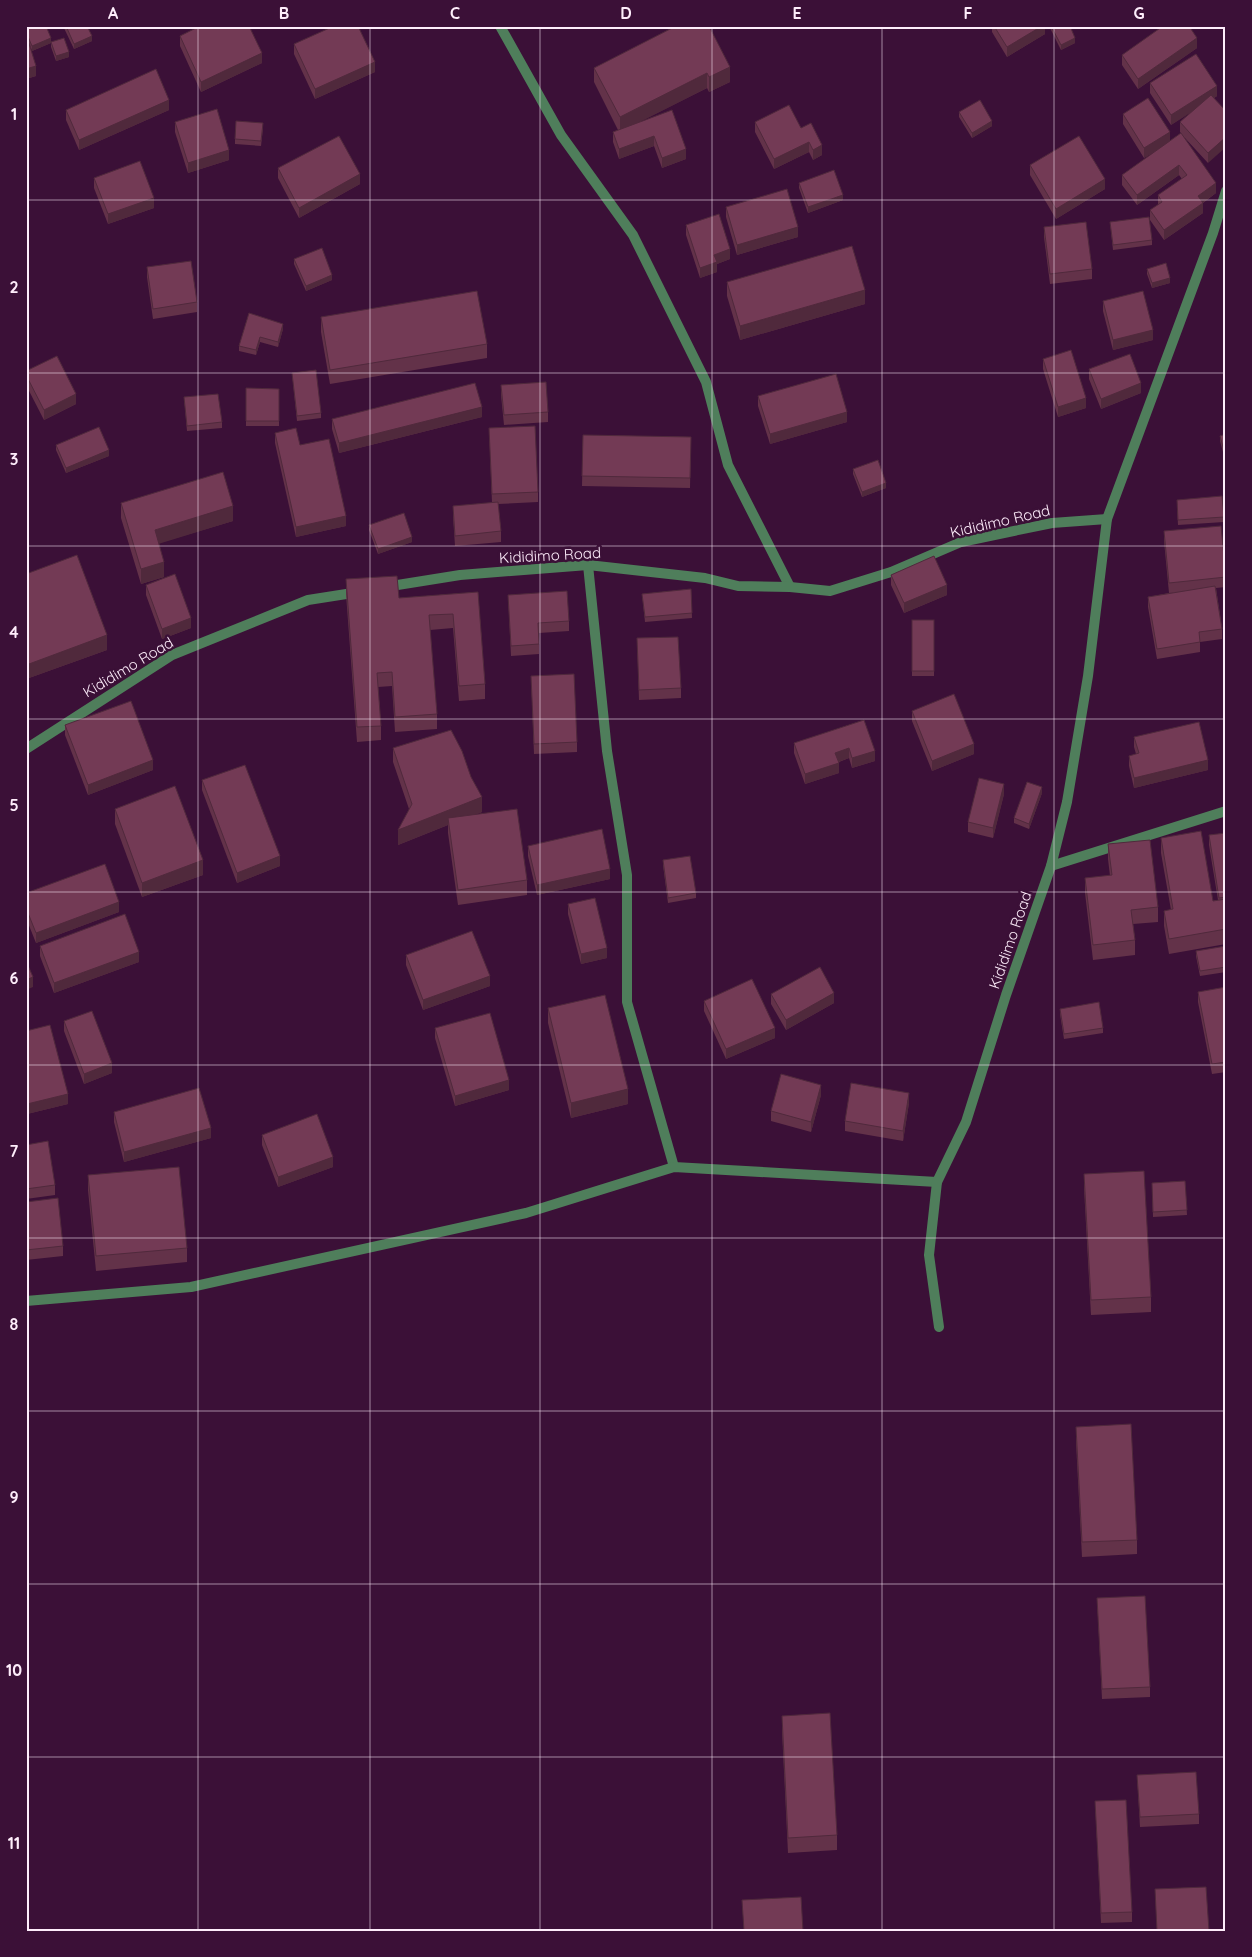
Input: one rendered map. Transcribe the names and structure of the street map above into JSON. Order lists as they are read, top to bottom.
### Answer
{
  "streets": {
    "street": ["Kididimo Road"]
  },
  "grid": {
    "columns": [
      "A",
      "B",
      "C",
      "D",
      "E",
      "F",
      "G"
    ],
    "rows": [
      "1",
      "2",
      "3",
      "4",
      "5",
      "6",
      "7",
      "8",
      "9",
      "10",
      "11"
    ]
  }
}
